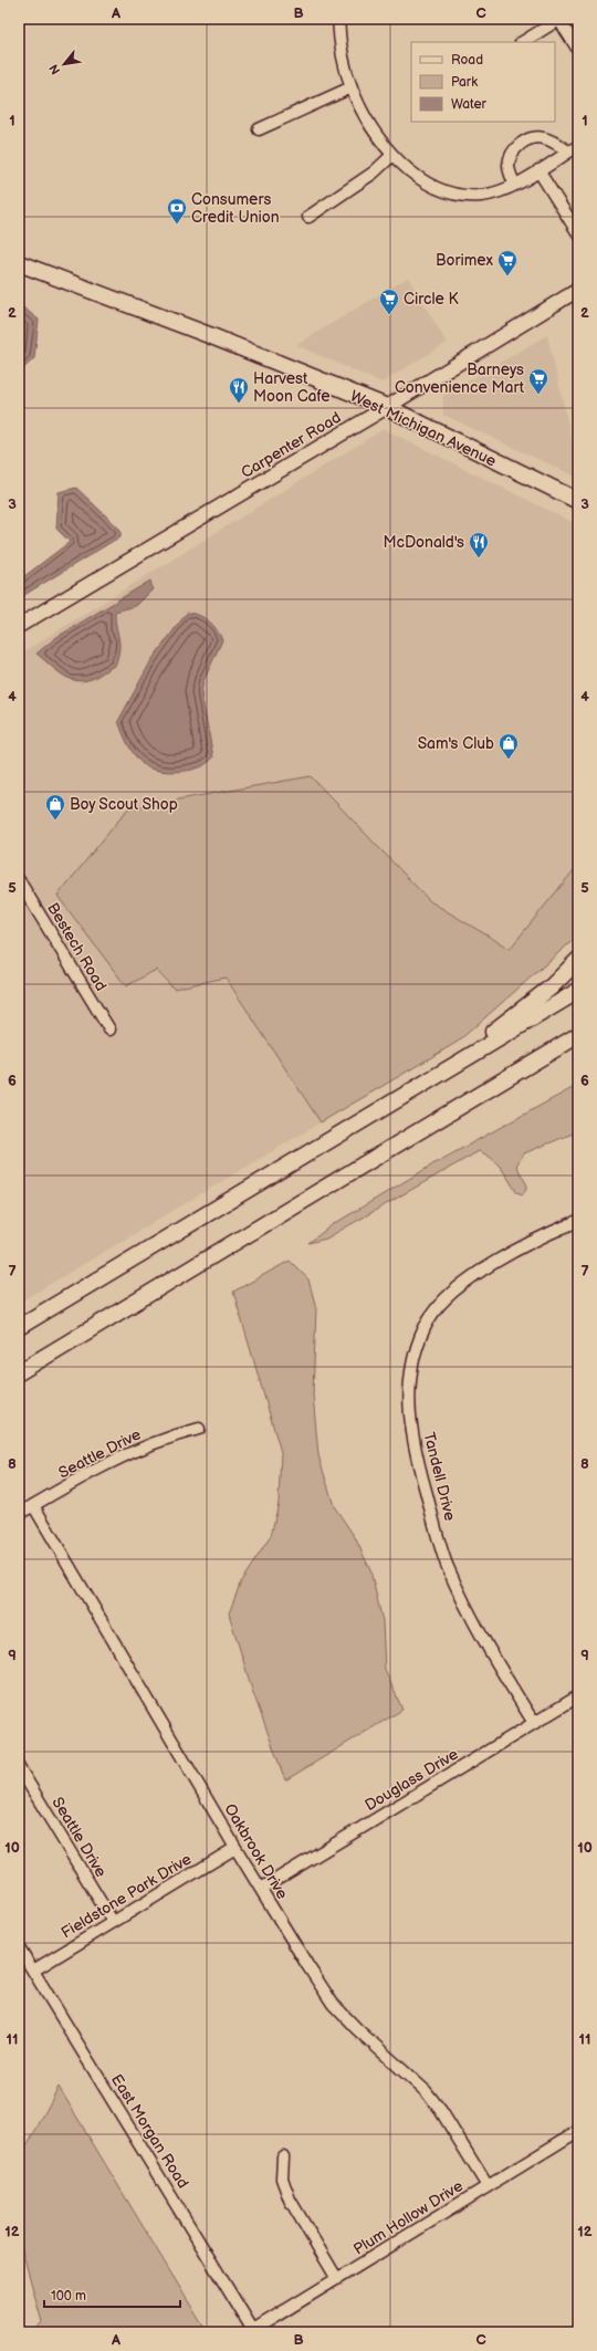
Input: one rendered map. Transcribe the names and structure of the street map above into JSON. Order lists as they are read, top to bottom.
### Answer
{
  "streets": {
    "highway": ["West Michigan Avenue"],
    "main road": ["Carpenter Road"],
    "street": [
      "Bestech Road",
      "Seattle Drive",
      "Tandell Drive",
      "Douglass Drive",
      "Oakbrook Drive",
      "Fieldstone Park Drive",
      "East Morgan Road",
      "Plum Hollow Drive"
    ]
  },
  "crossings": [
    ["West Michigan Avenue", "Carpenter Road"],
    ["Seattle Drive", "Oakbrook Drive"],
    ["Seattle Drive", "Fieldstone Park Drive"],
    ["Tandell Drive", "Douglass Drive"],
    ["Douglass Drive", "Oakbrook Drive"],
    ["Oakbrook Drive", "Fieldstone Park Drive"],
    ["Oakbrook Drive", "Plum Hollow Drive"],
    ["Fieldstone Park Drive", "East Morgan Road"],
    ["East Morgan Road", "Plum Hollow Drive"]
  ],
  "places": {
    "bank": ["Consumers Credit Union"],
    "supermarket": ["Borimex", "Circle K", "Barneys Convenience Mart"],
    "restaurant": ["Harvest Moon Cafe", "McDonald's"],
    "shop": ["Sam's Club", "Boy Scout Shop"]
  },
  "legend": ["Road", "Park", "Water"],
  "scale_bar": "100 m",
  "north": "bottom left",
  "grid": {
    "columns": ["A", "B", "C"],
    "rows": [
      "1",
      "2",
      "3",
      "4",
      "5",
      "6",
      "7",
      "8",
      "9",
      "10",
      "11",
      "12"
    ]
  }
}
